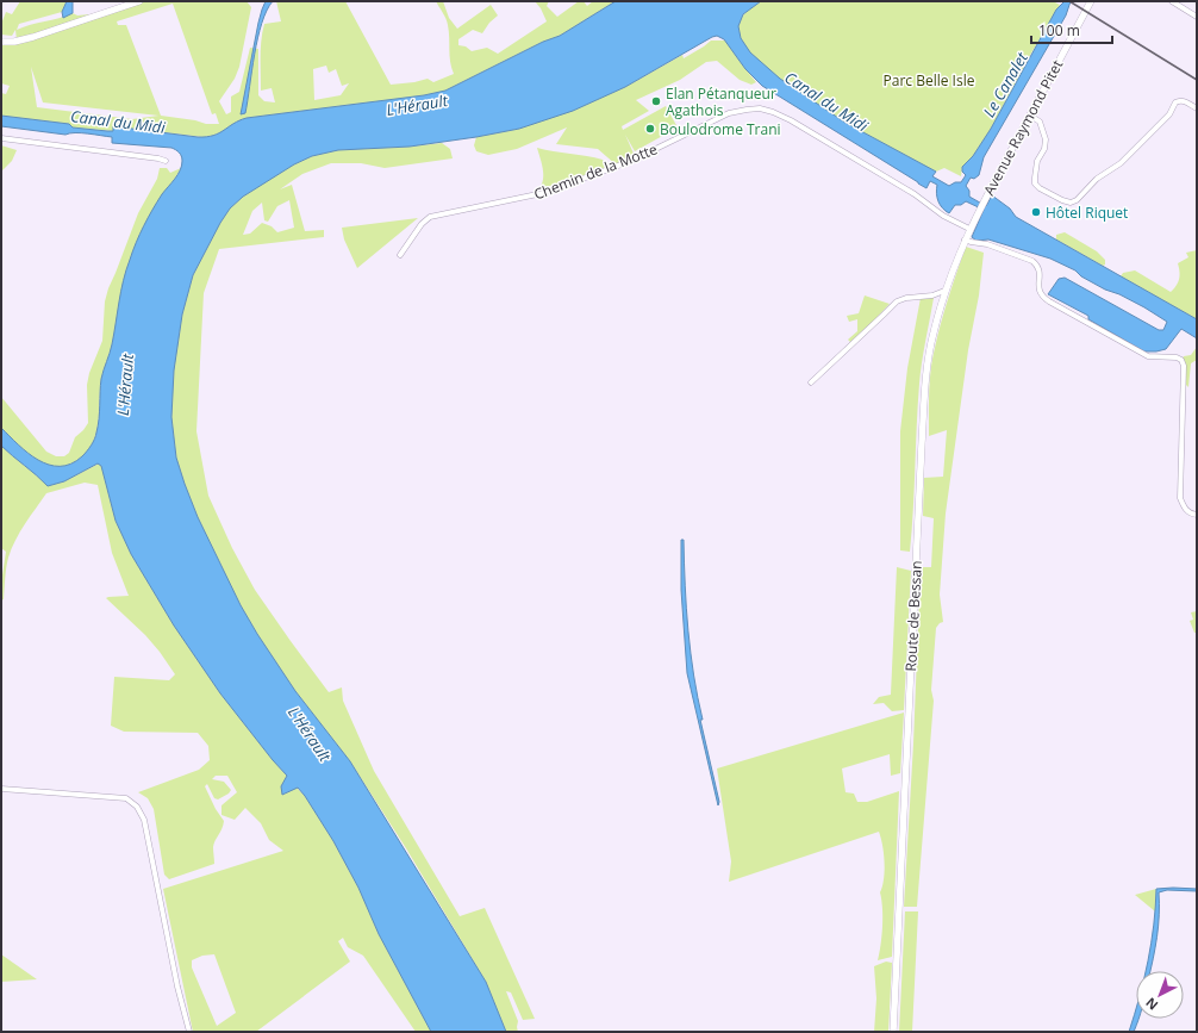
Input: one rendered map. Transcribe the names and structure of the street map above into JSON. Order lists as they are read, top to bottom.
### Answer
{
  "streets": {
    "main road": ["Avenue Raymond Pitet", "Route de Bessan"],
    "street": ["Chemin de la Motte"]
  },
  "crossings": [
    ["Avenue Raymond Pitet", "Route de Bessan"],
    ["Chemin de la Motte", "Route de Bessan"]
  ],
  "water": ["Le Canalet", "Canal du Midi", "L'Hérault"],
  "parks": ["Parc Belle Isle"],
  "places": ["Elan Pétanqueur Agathois", "Boulodrome Trani", "Hôtel Riquet"],
  "scale_bar": "100 m",
  "north": "bottom left"
}
